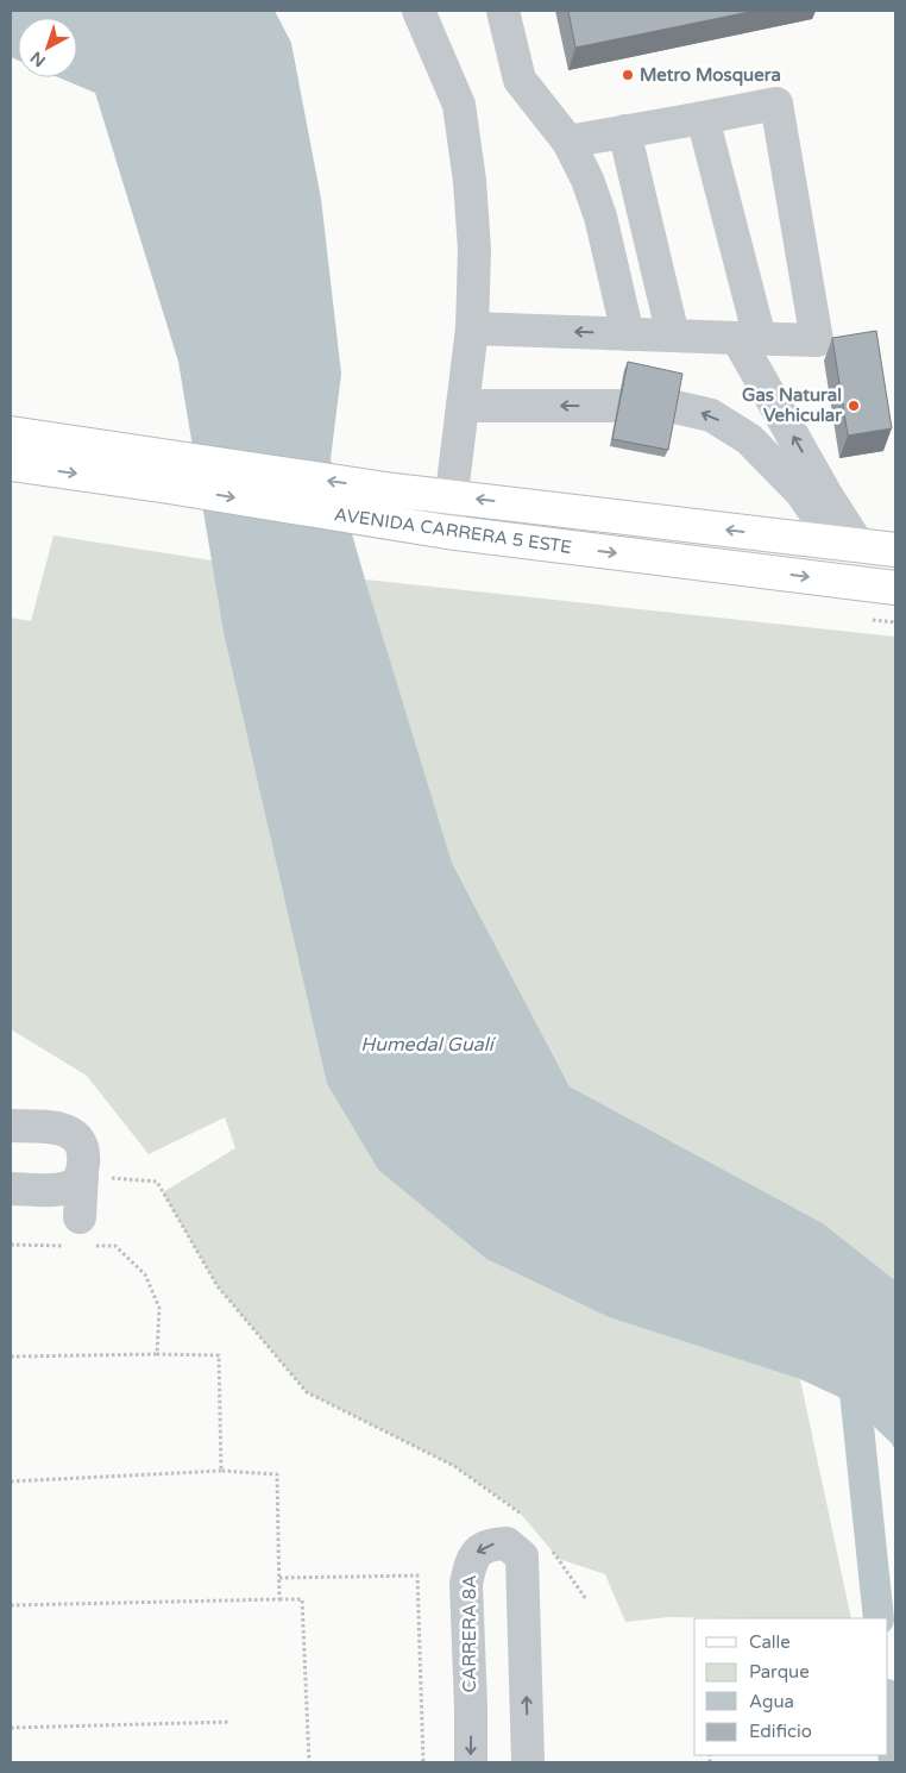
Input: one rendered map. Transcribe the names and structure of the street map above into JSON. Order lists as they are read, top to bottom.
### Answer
{
  "streets": {
    "main road": ["AVENIDA CARRERA 5 ESTE"],
    "street": ["CARRERA 8A"]
  },
  "water": ["Humedal Gualí"],
  "places": ["Metro Mosquera", "Gas Natural Vehicular"],
  "legend": [
    "Calle",
    "Parque",
    "Agua",
    "Edificio"
  ],
  "north": "bottom left"
}
